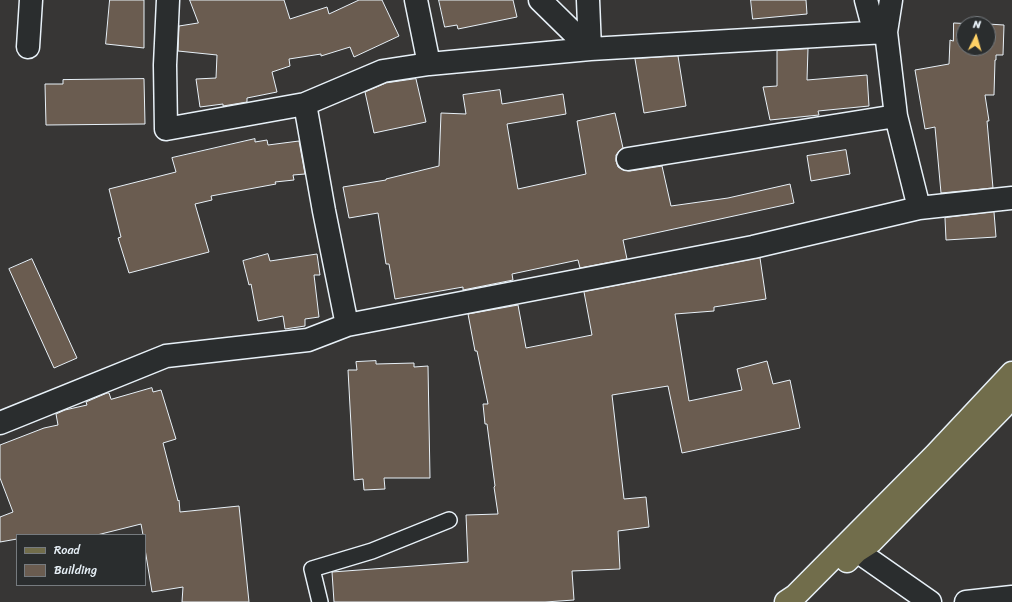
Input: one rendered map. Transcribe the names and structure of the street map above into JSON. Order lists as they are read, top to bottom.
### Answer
{
  "legend": ["Road", "Building"],
  "north": "top"
}
